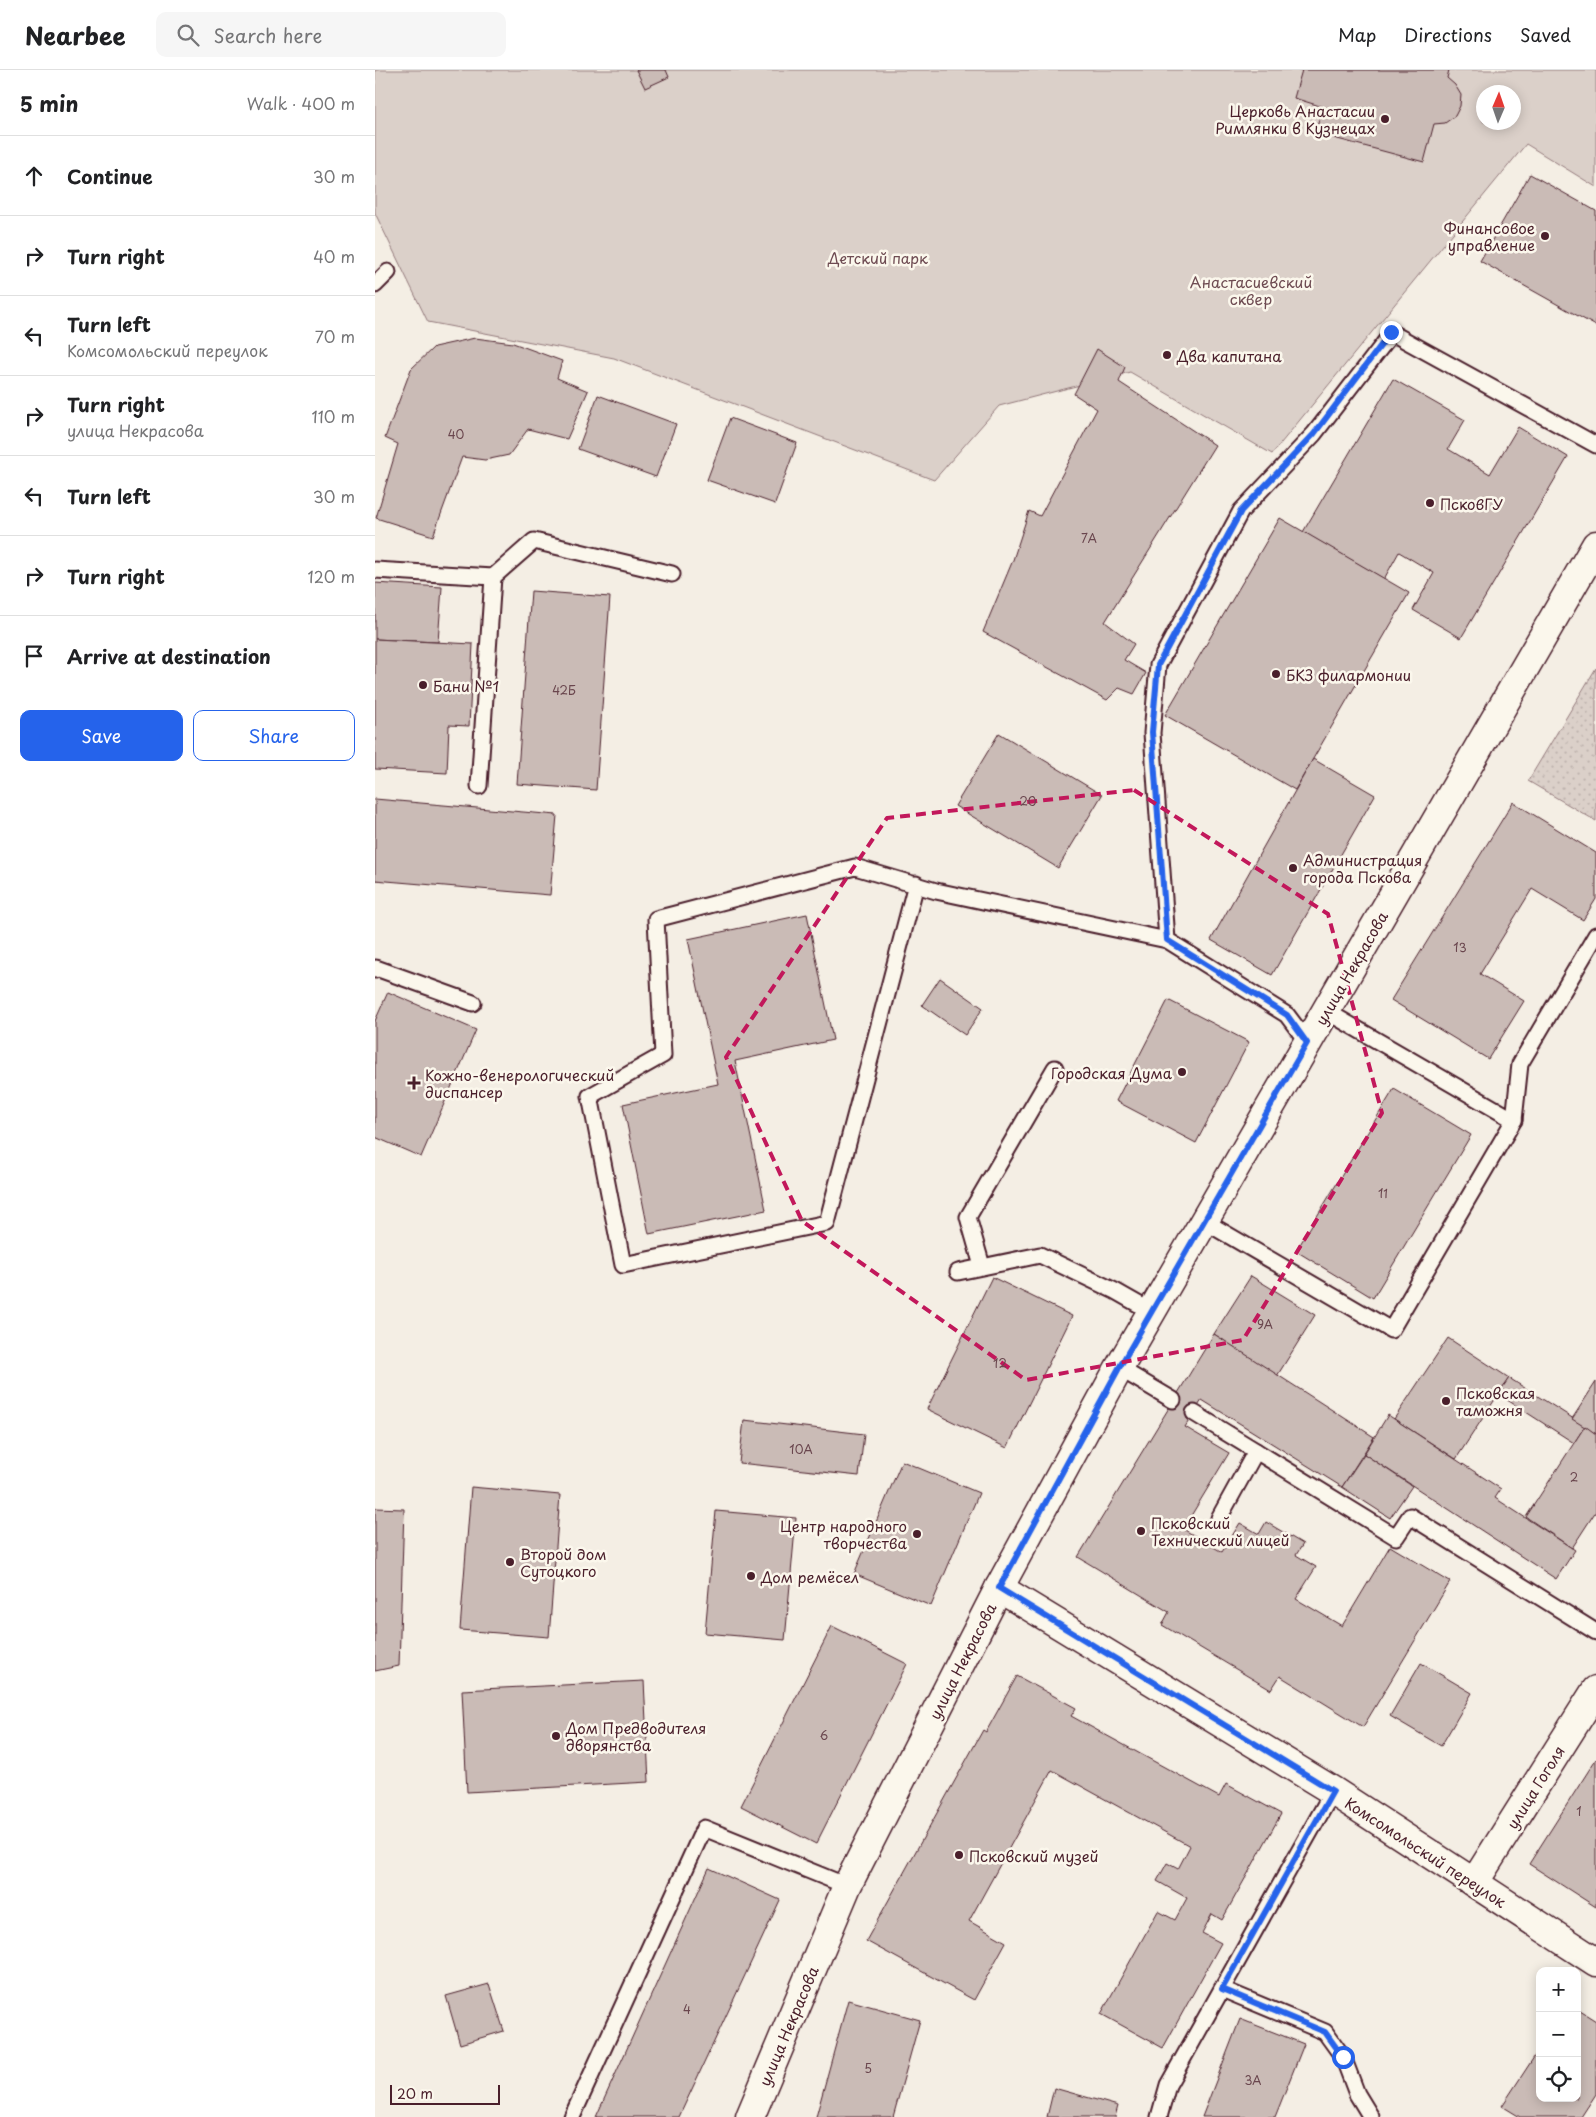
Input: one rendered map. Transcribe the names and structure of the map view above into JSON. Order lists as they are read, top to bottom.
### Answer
{
  "streets": {
    "street": ["улица Некрасова", "улица Гоголя", "Комсомольский переулок"]
  },
  "crossings": [
    ["улица Некрасова", "Комсомольский переулок"],
    ["улица Гоголя", "Комсомольский переулок"]
  ],
  "parks": ["Детский парк", "Анастасиевский сквер"],
  "places": {
    "other": [
      "Церковь Анастасии Римлянки в Кузнецах",
      "Финансовое управление",
      "Два капитана",
      "ПсковГУ",
      "БКЗ филармонии",
      "Бани №1",
      "Администрация города Пскова",
      "Городская Дума",
      "Псковская таможня",
      "Псковский Технический лицей",
      "Центр народного творчества",
      "Второй дом Сутоцкого",
      "Дом ремёсел",
      "Дом Предводителя дворянства",
      "Псковский музей"
    ],
    "health": ["Кожно-венерологический диспансер"]
  },
  "house_numbers": [
    "40",
    "7А",
    "42Б",
    "20",
    "13",
    "11",
    "9А",
    "12",
    "10А",
    "2",
    "6",
    "1",
    "4",
    "5",
    "3А"
  ],
  "scale_bar": "20 m",
  "north": "top",
  "page": {
    "header": "Nearbee",
    "search": "Search here",
    "nav": ["Map", "Directions", "Saved"],
    "heading": ["5 min", "Walk · 400 m"],
    "list": [
      ["Continue", "30 m"],
      ["Turn right", "40 m"],
      ["Turn left", "Комсомольский переулок", "70 m"],
      ["Turn right", "улица Некрасова", "110 m"],
      ["Turn left", "30 m"],
      ["Turn right", "120 m"],
      "Arrive at destination"
    ],
    "buttons": ["Save", "Share"],
    "map_buttons": ["+", "−"],
    "scale": "20 m"
  }
}
